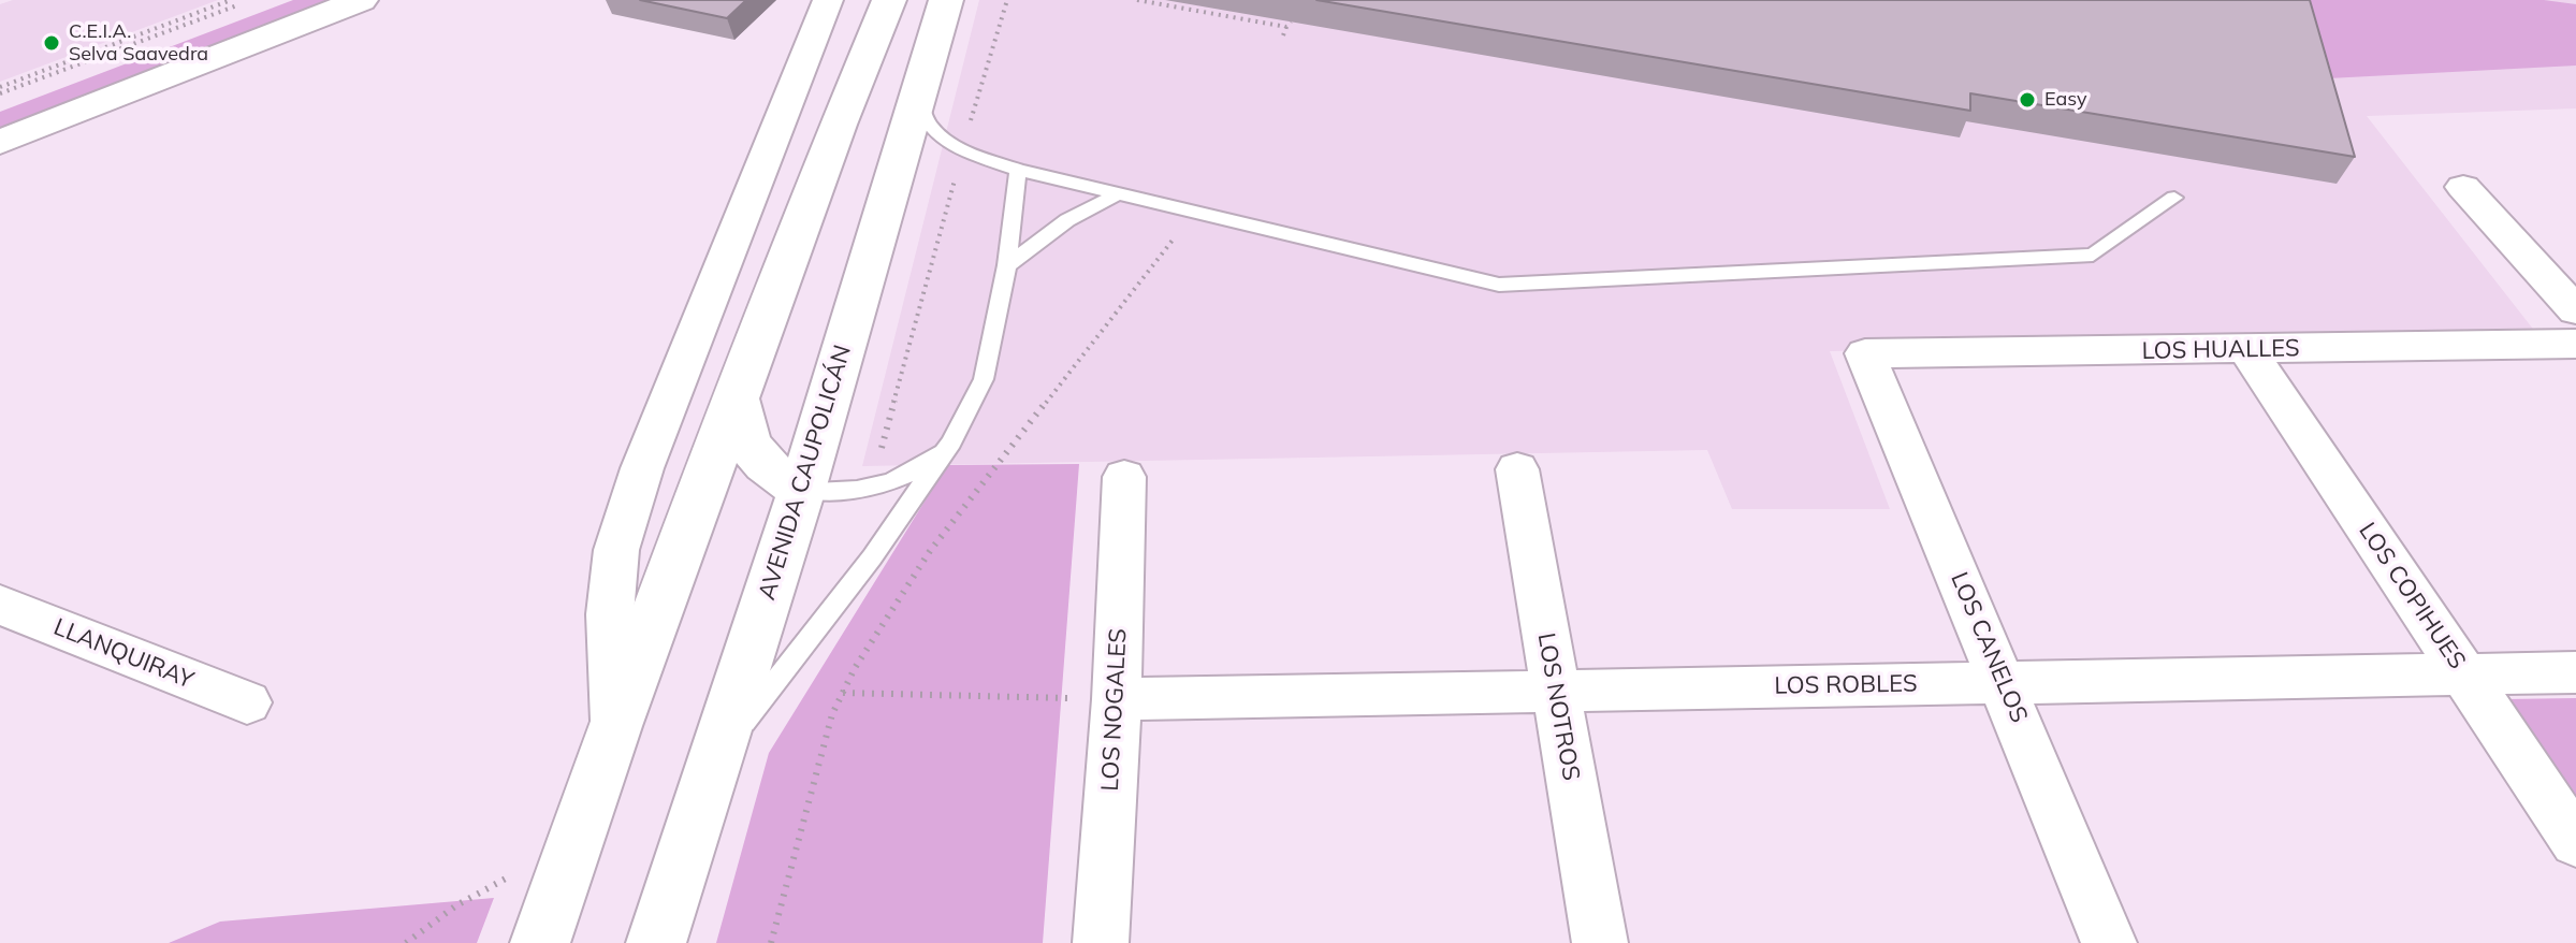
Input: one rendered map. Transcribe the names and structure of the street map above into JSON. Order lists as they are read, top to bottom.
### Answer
{
  "streets": {
    "main road": ["AVENIDA CAUPOLICÁN"],
    "street": [
      "LOS HUALLES",
      "LOS COPIHUES",
      "LOS CANELOS",
      "LLANQUIRAY",
      "LOS ROBLES",
      "LOS NOTROS",
      "LOS NOGALES"
    ]
  },
  "crossings": [
    ["LOS HUALLES", "LOS COPIHUES"],
    ["LOS HUALLES", "LOS CANELOS"],
    ["LOS COPIHUES", "LOS ROBLES"],
    ["LOS CANELOS", "LOS ROBLES"],
    ["LOS ROBLES", "LOS NOTROS"],
    ["LOS ROBLES", "LOS NOGALES"]
  ],
  "places": ["C.E.I.A. Selva Saavedra", "Easy"]
}
